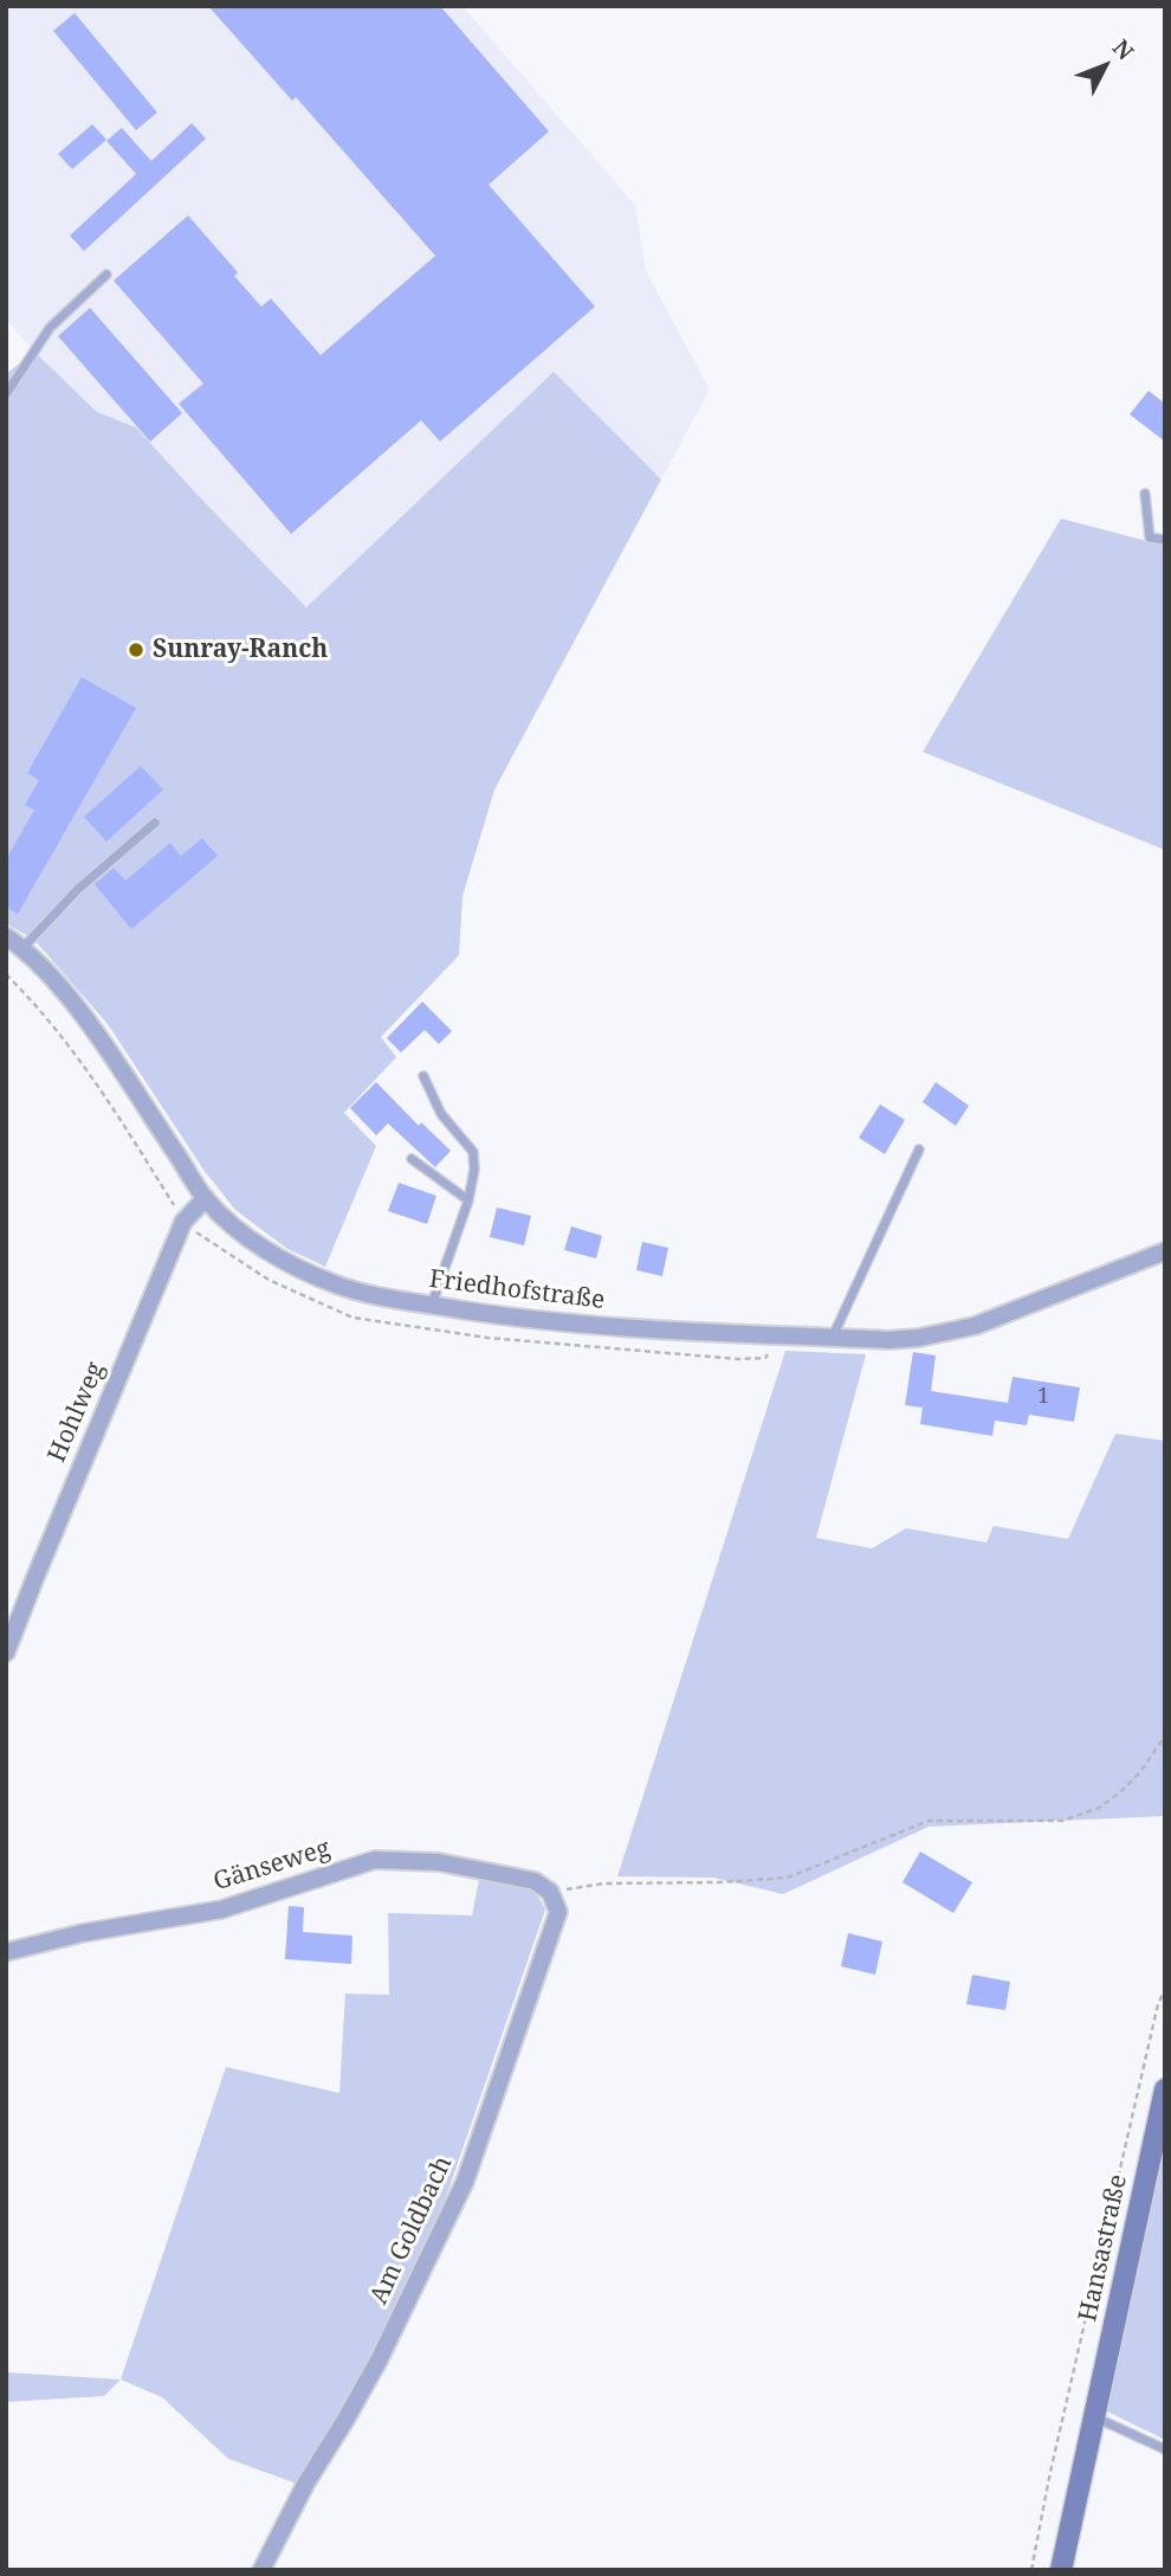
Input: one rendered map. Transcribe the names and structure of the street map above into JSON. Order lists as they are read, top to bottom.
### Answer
{
  "streets": {
    "street": [
      "Friedhofstraße",
      "Hohlweg",
      "Gänseweg",
      "Am Goldbach",
      "Hansastraße"
    ]
  },
  "crossings": [
    ["Friedhofstraße", "Hohlweg"],
    ["Gänseweg", "Am Goldbach"]
  ],
  "places": ["Sunray-Ranch"],
  "house_numbers": ["1"],
  "north": "top right"
}
